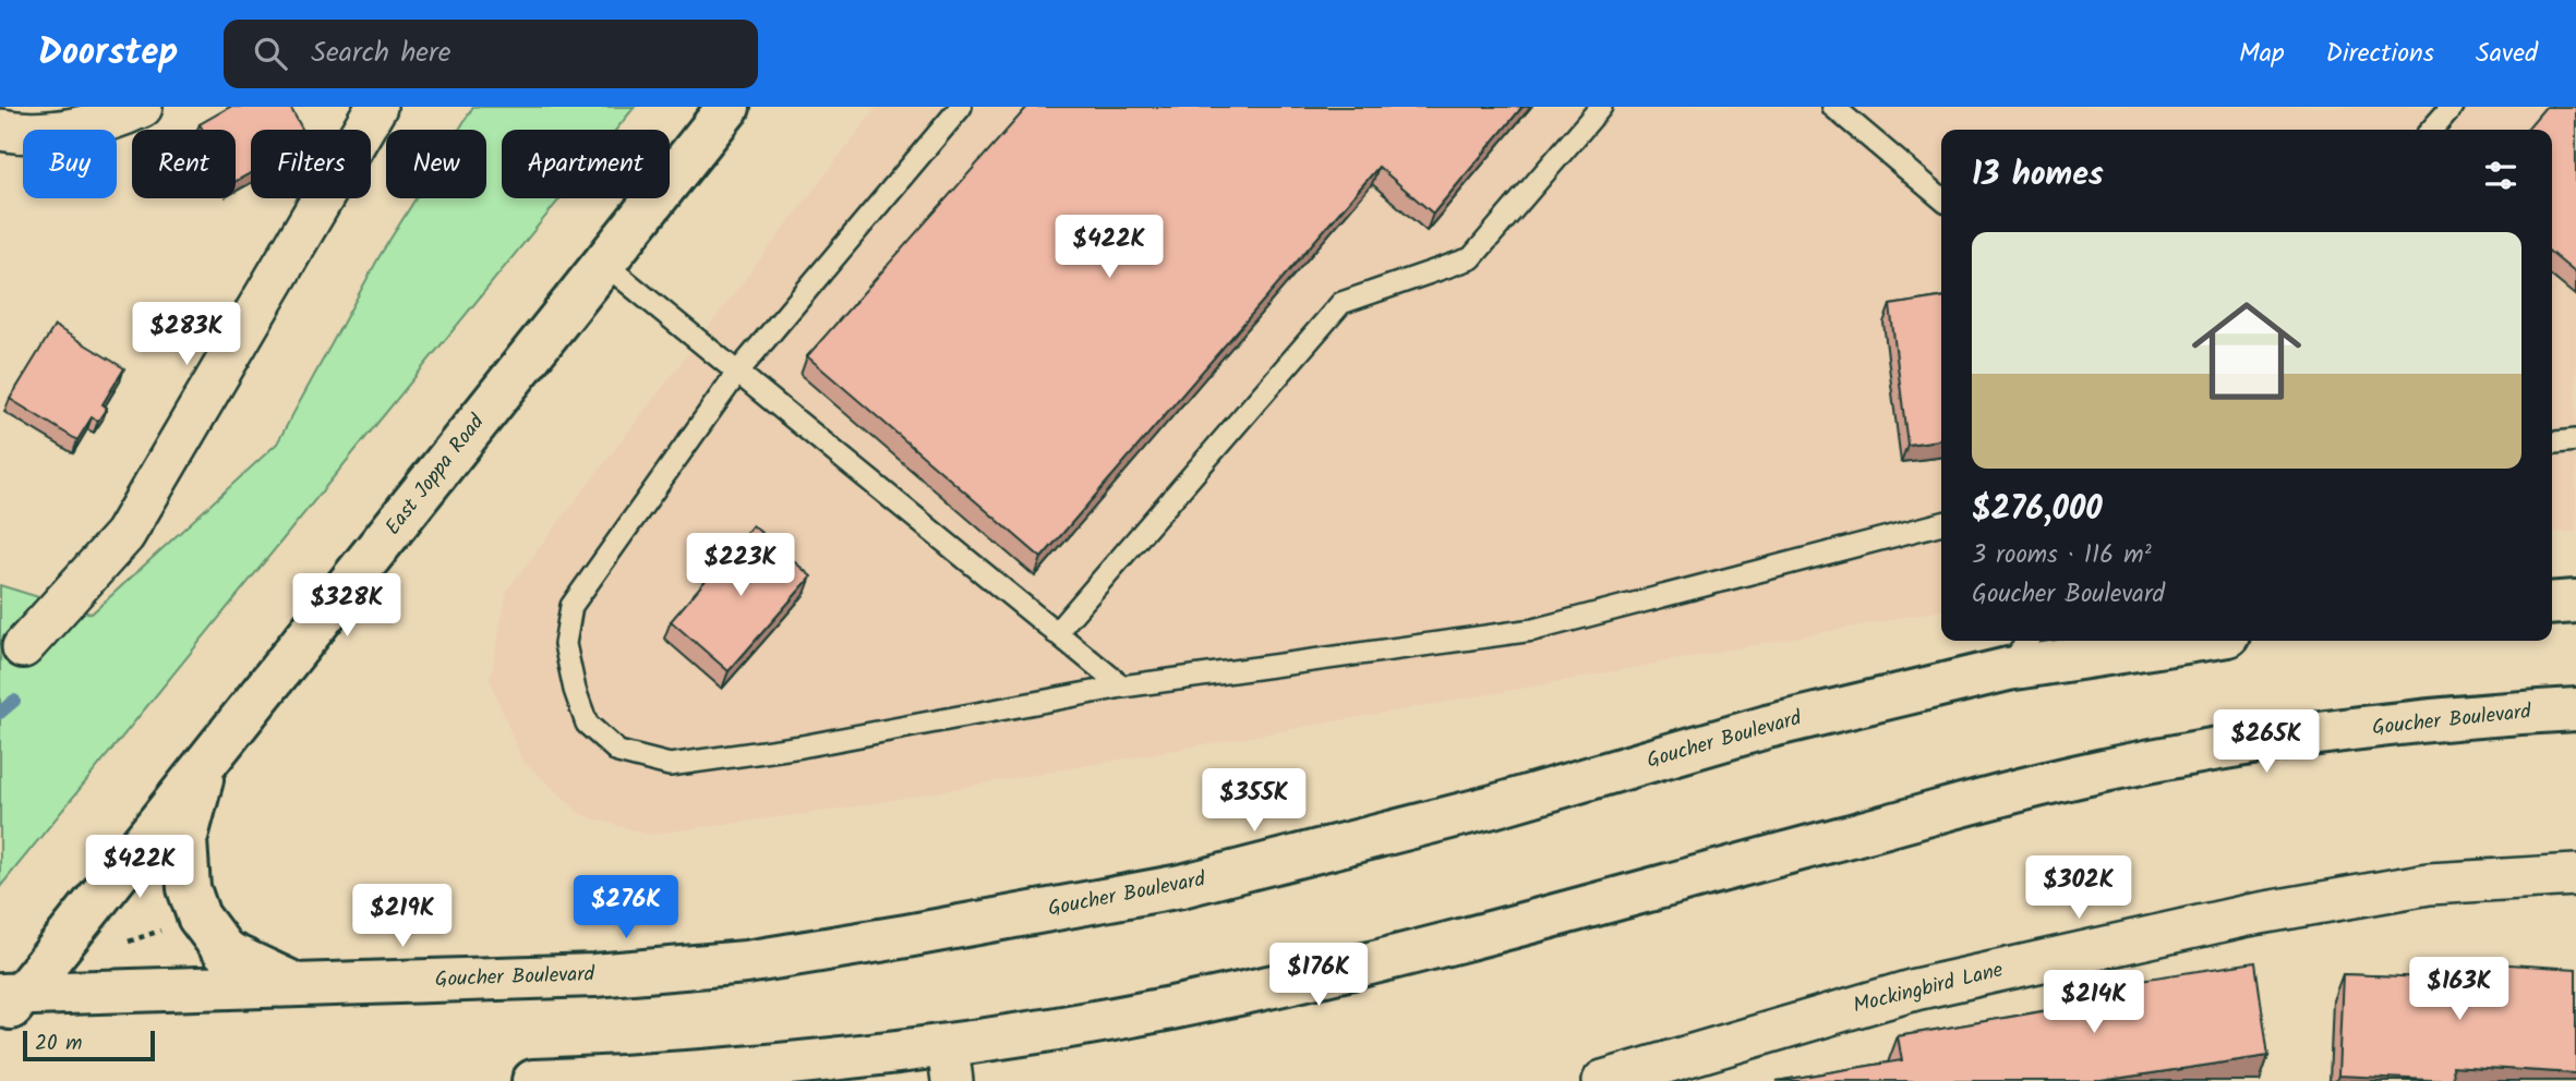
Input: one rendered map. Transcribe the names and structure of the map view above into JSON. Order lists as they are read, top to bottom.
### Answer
{
  "streets": {
    "main road": ["East Joppa Road", "Goucher Boulevard"],
    "street": ["Mockingbird Lane"]
  },
  "crossings": [
    ["East Joppa Road", "Goucher Boulevard"]
  ],
  "scale_bar": "20 m",
  "page": {
    "header": "Doorstep",
    "search": "Search here",
    "nav": ["Map", "Directions", "Saved"],
    "chip": [
      "Buy",
      "Rent",
      "Filters",
      "New",
      "Apartment"
    ],
    "heading": "13 homes",
    "price": [
      "$422K",
      "$283K",
      "$223K",
      "$328K",
      "$265K",
      "$355K",
      "$422K",
      "$302K",
      "$276K",
      "$219K",
      "$176K",
      "$163K",
      "$214K"
    ],
    "list": [
      {
        "name": "$276,000",
        "note": "3 rooms · 116 m² · Goucher Boulevard"
      }
    ],
    "scale": "20 m"
  }
}
